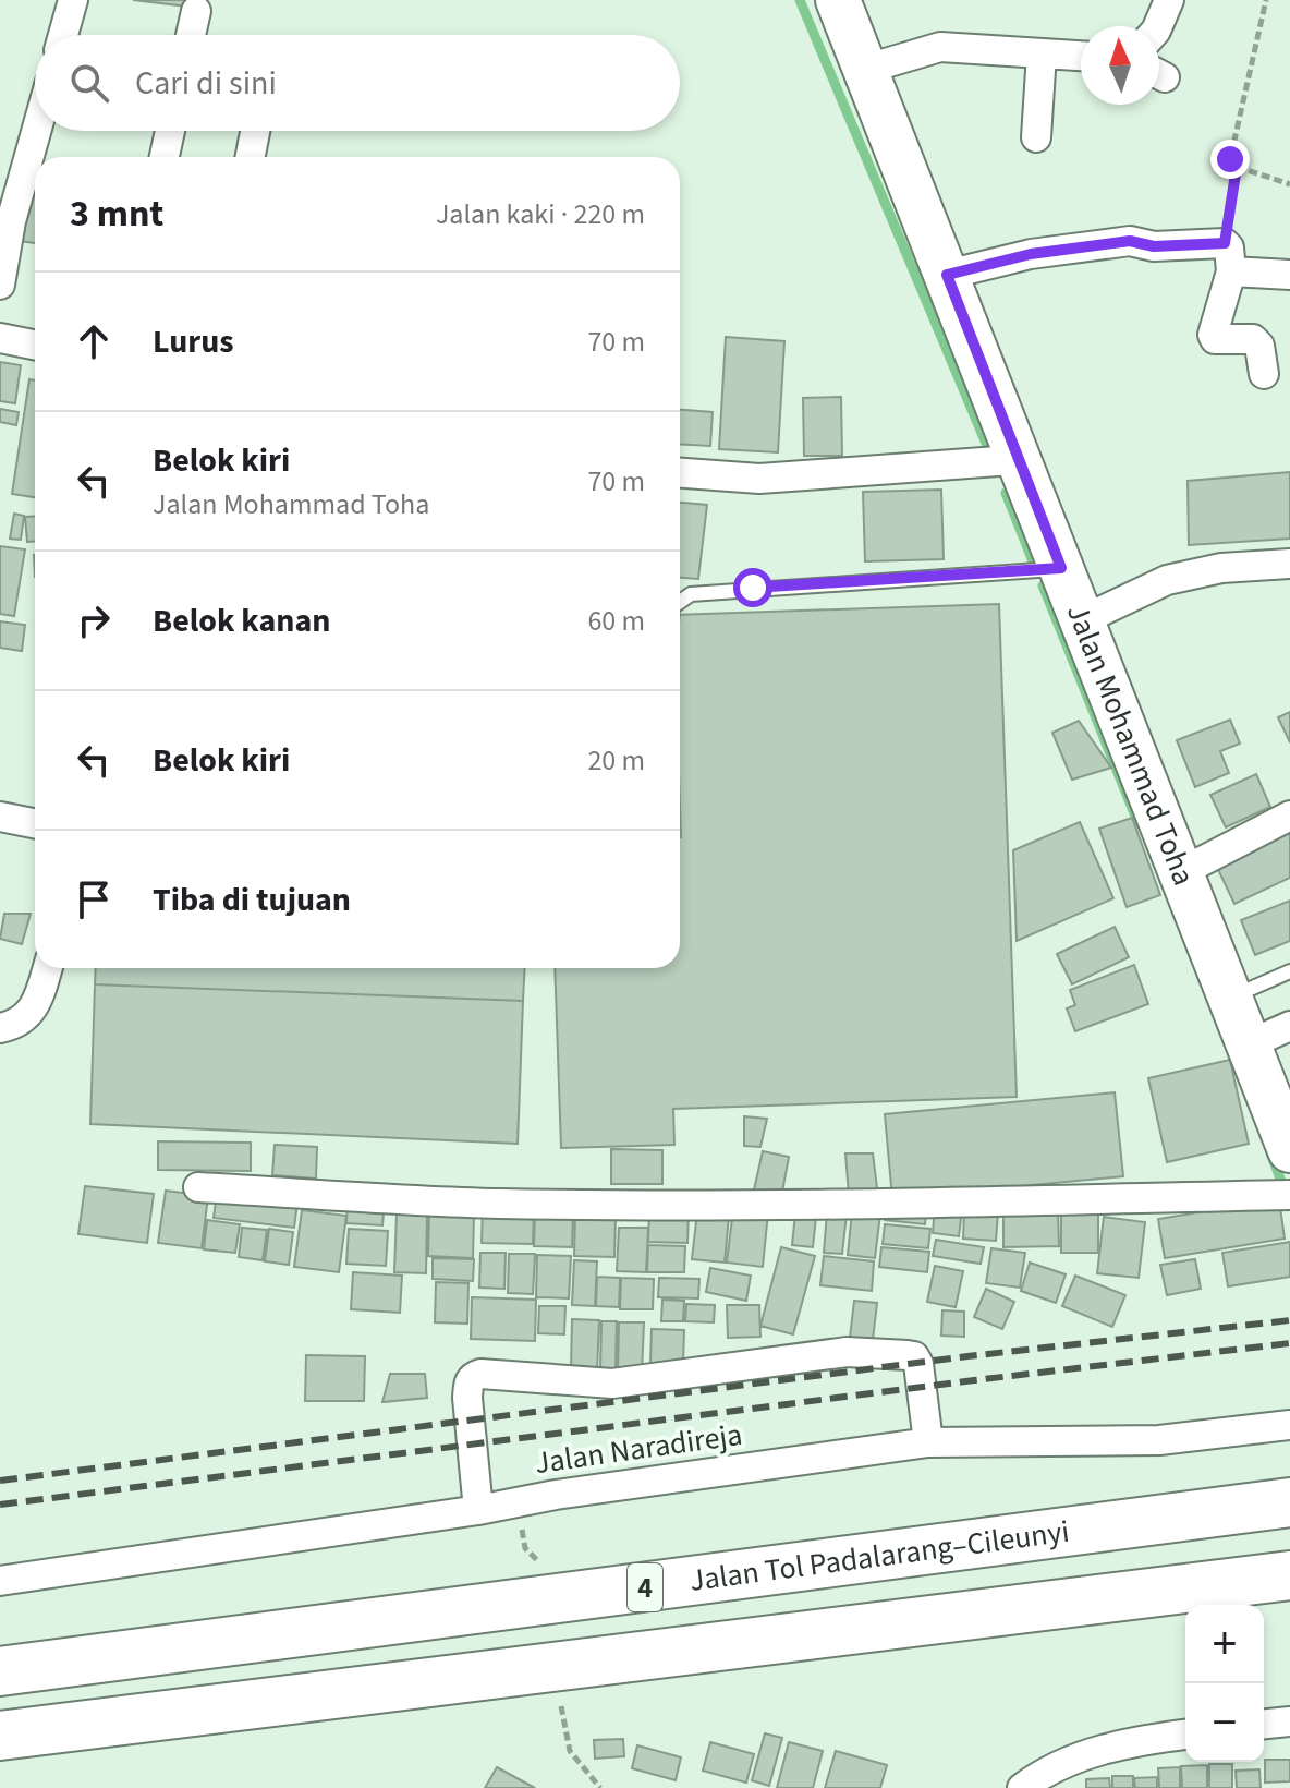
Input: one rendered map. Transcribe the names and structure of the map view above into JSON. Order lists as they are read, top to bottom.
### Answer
{
  "streets": {
    "highway": ["Jalan Tol Padalarang–Cileunyi", "4"],
    "main road": ["Jalan Mohammad Toha"],
    "street": ["Jalan Naradireja"]
  },
  "north": "top",
  "page": {
    "search": "Cari di sini",
    "heading": ["3 mnt", "Jalan kaki · 220 m"],
    "list": [
      ["Lurus", "70 m"],
      ["Belok kiri", "Jalan Mohammad Toha", "70 m"],
      ["Belok kanan", "60 m"],
      ["Belok kiri", "20 m"],
      "Tiba di tujuan"
    ],
    "map_buttons": ["+", "−"]
  }
}
